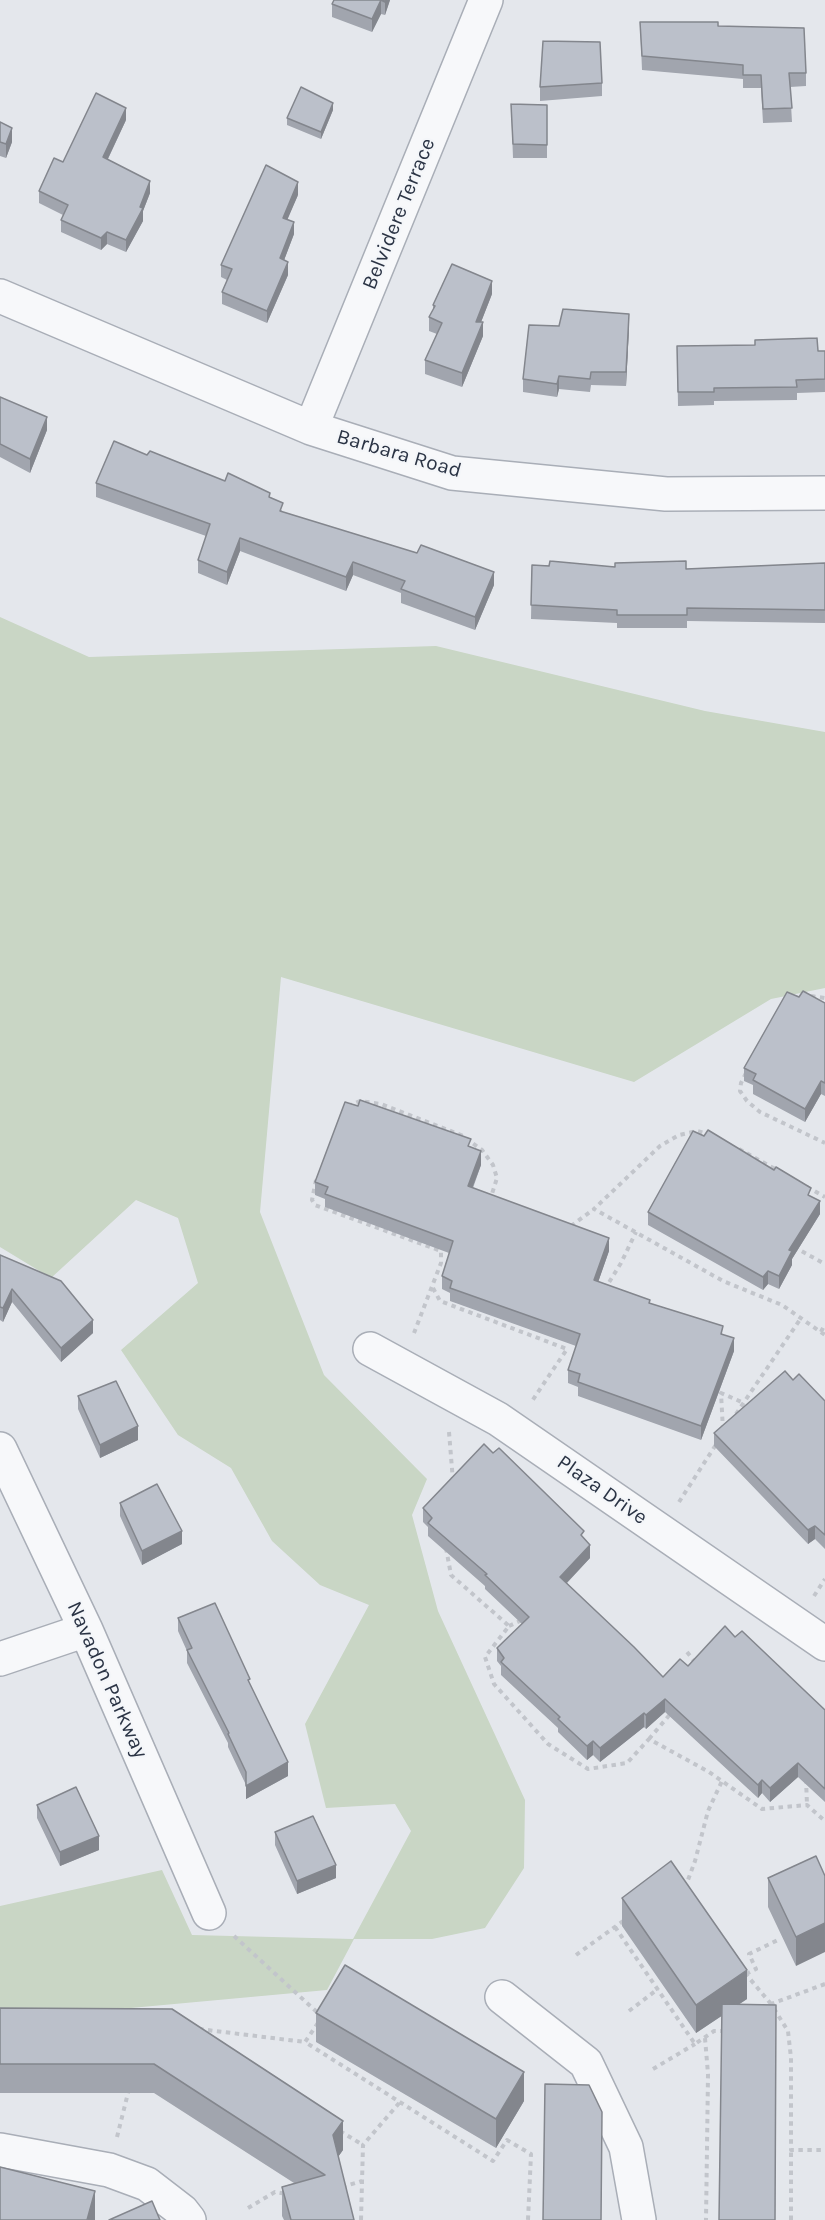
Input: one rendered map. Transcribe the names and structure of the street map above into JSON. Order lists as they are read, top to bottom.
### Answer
{
  "streets": {
    "street": [
      "Belvidere Terrace",
      "Barbara Road",
      "Plaza Drive",
      "Navadon Parkway"
    ]
  },
  "crossings": [
    ["Belvidere Terrace", "Barbara Road"]
  ]
}
